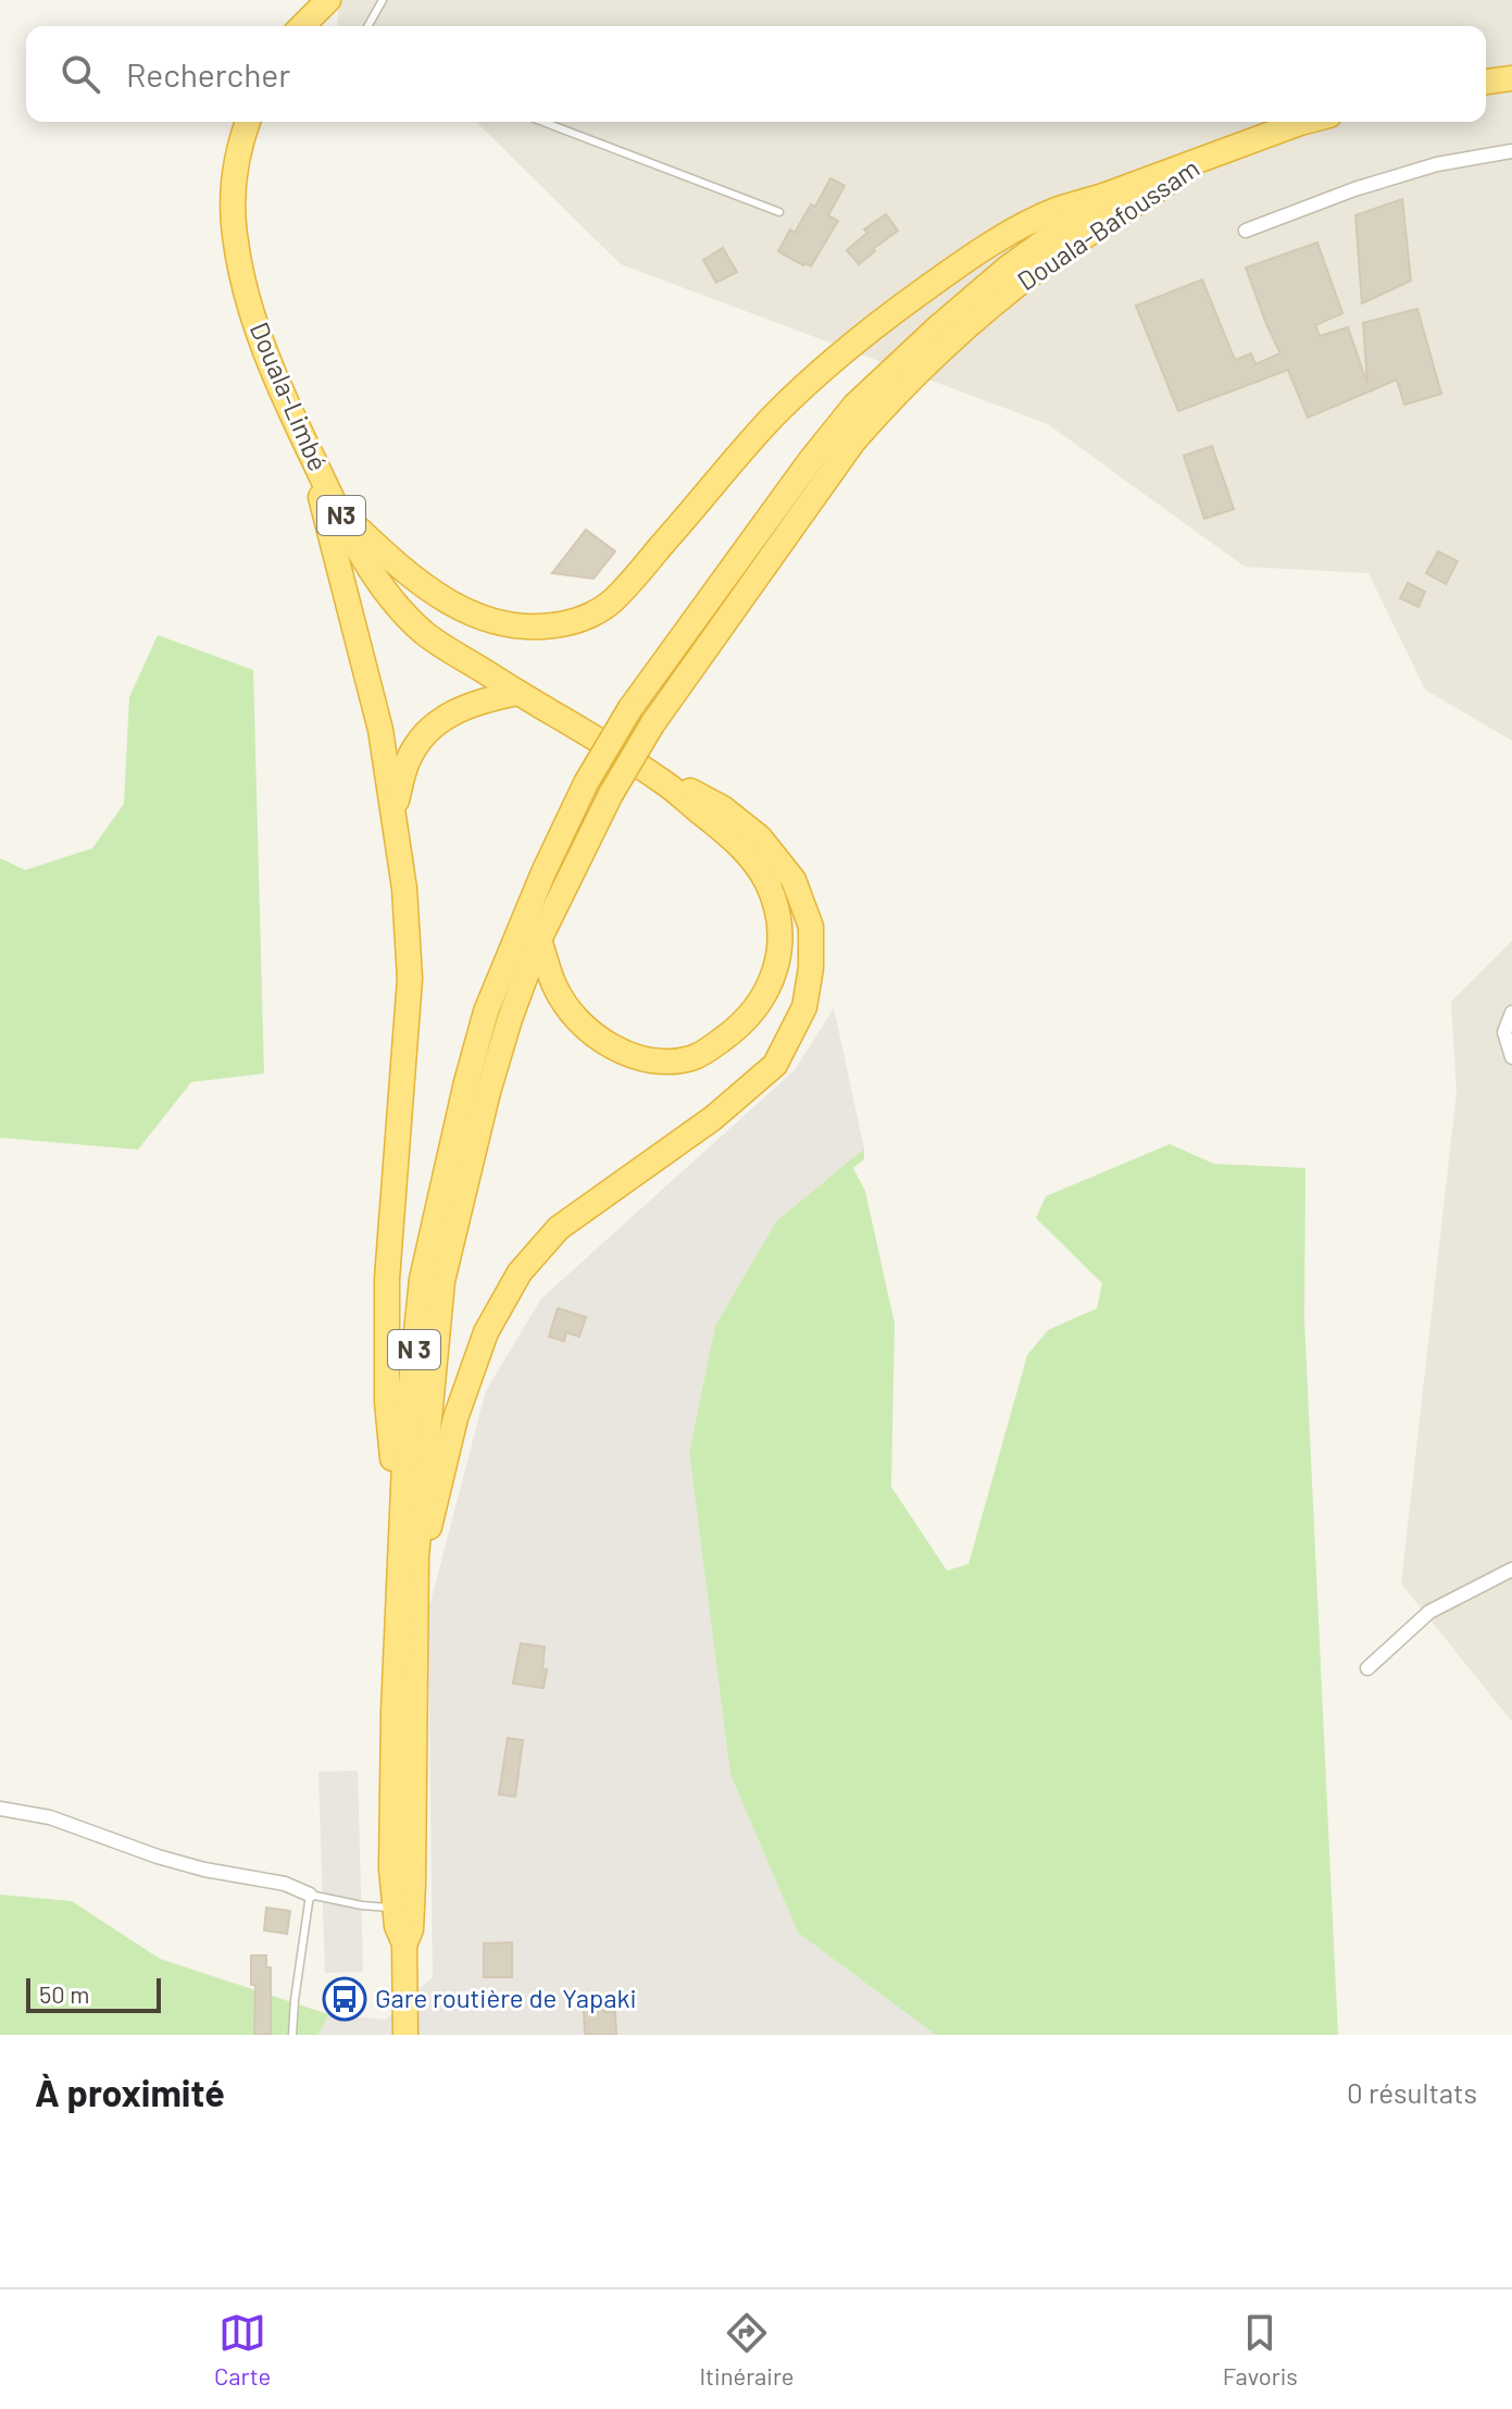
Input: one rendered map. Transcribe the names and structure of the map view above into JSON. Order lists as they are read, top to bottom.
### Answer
{
  "streets": {
    "highway": [
      "Douala-Bafoussam",
      "Douala-Limbé",
      "N3",
      "N 3"
    ]
  },
  "crossings": [
    ["Douala-Bafoussam", "N 3"]
  ],
  "places": {
    "bus stop": ["Gare routière de Yapaki"]
  },
  "scale_bar": "50 m",
  "page": {
    "search": "Rechercher",
    "scale": "50 m",
    "heading": ["À proximité", "0 résultats"],
    "nav": ["Carte", "Itinéraire", "Favoris"]
  }
}
